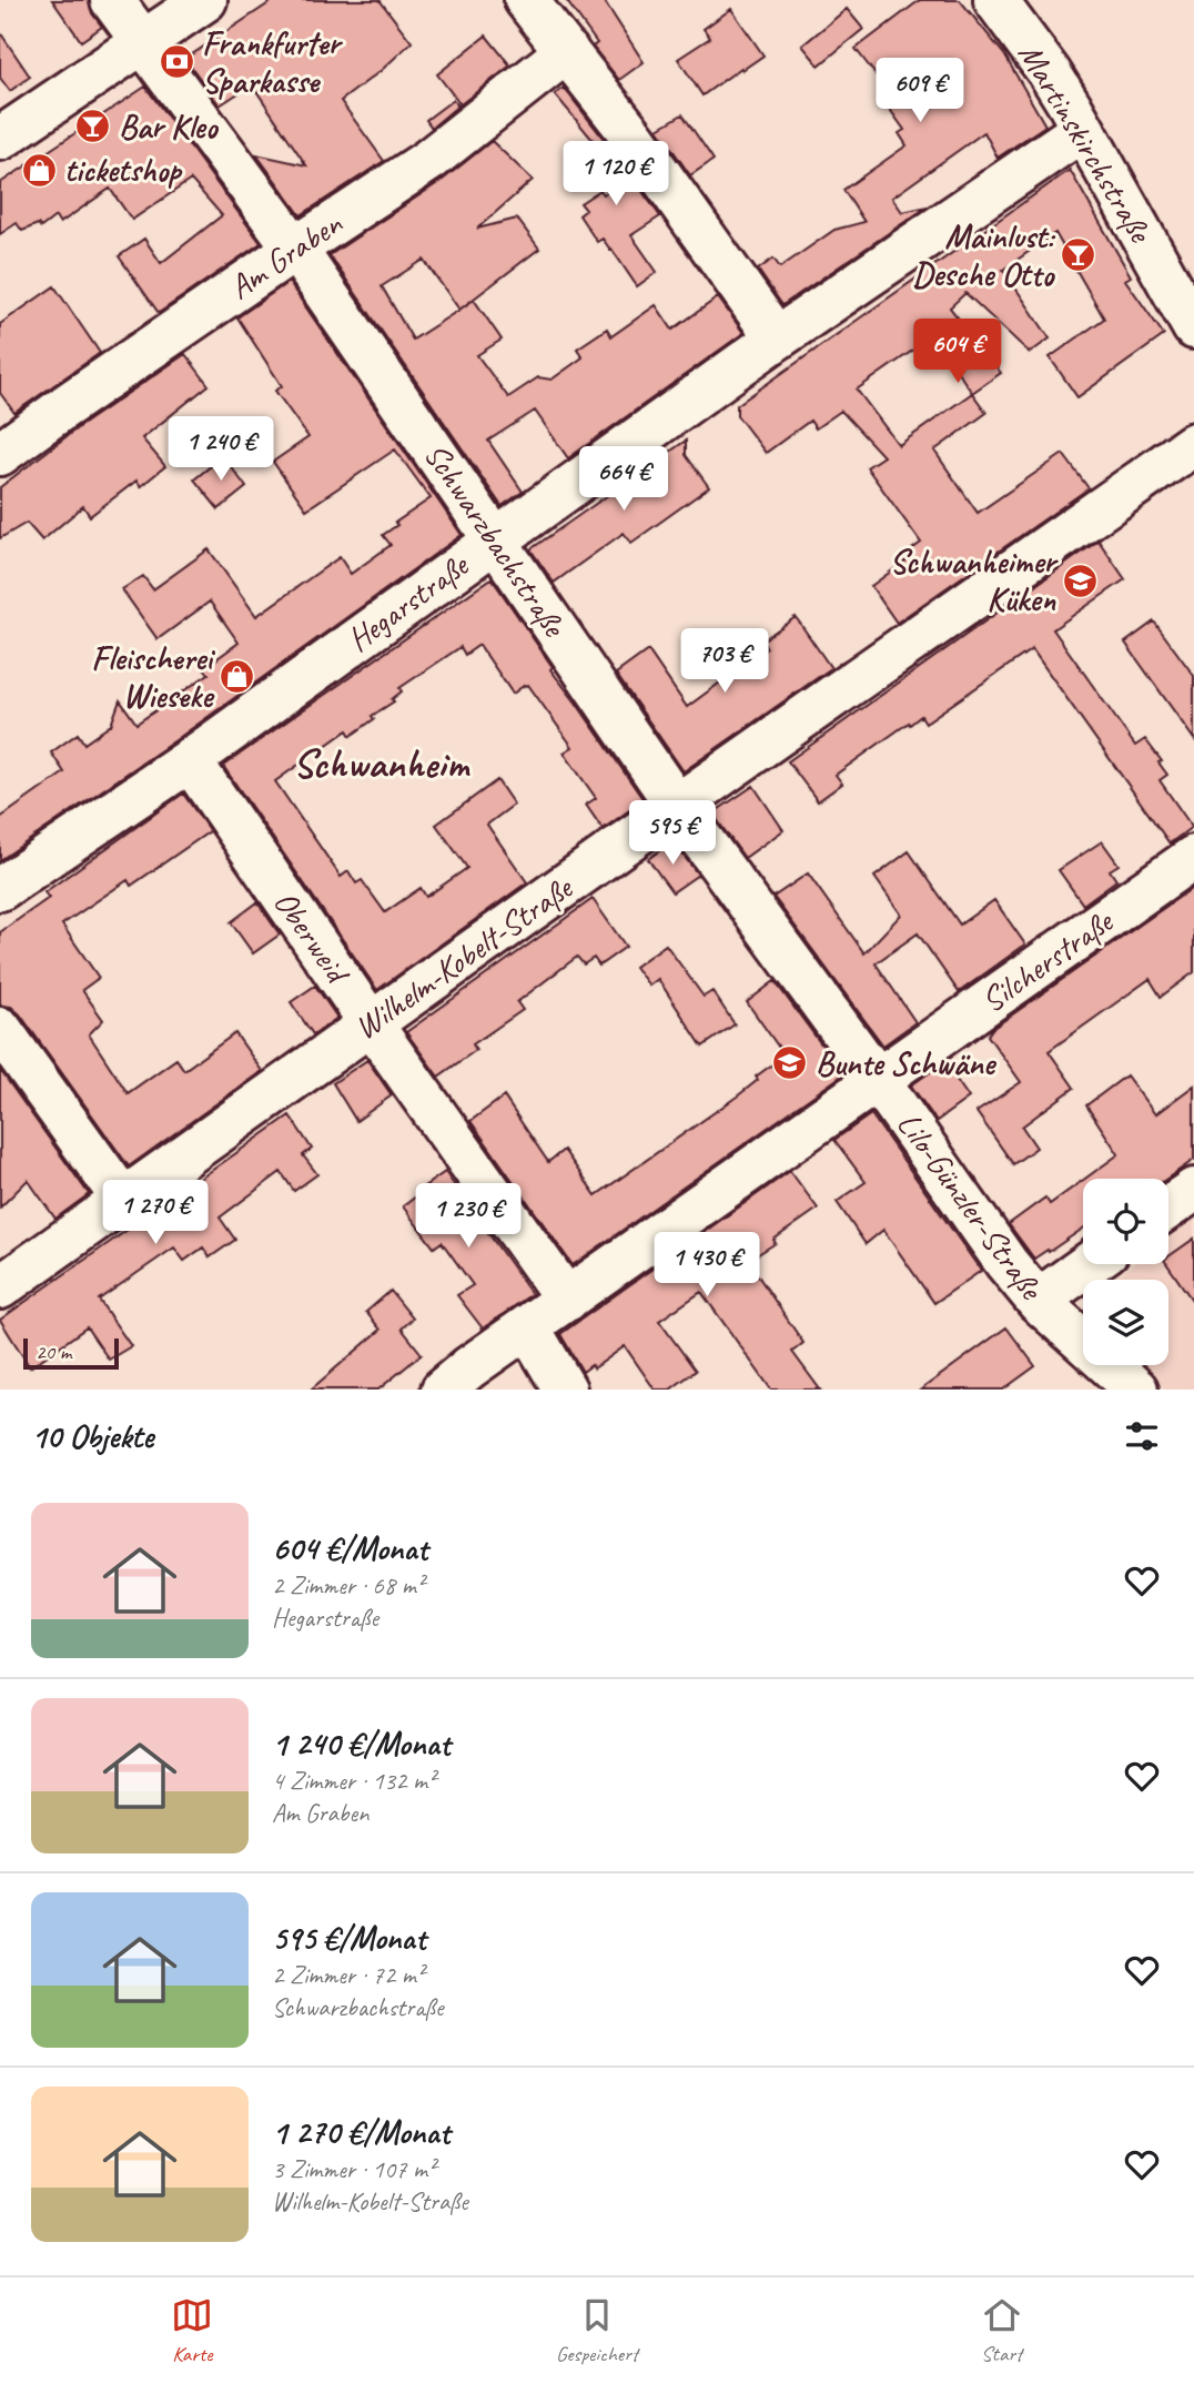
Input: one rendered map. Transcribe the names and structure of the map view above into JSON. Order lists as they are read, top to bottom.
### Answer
{
  "streets": {
    "street": [
      "Martinskirchstraße",
      "Am Graben",
      "Schwarzbachstraße",
      "Hegarstraße",
      "Oberweid",
      "Wilhelm-Kobelt-Straße",
      "Silcherstraße",
      "Lilo-Günzler-Straße"
    ]
  },
  "crossings": [
    ["Martinskirchstraße", "Hegarstraße"],
    ["Am Graben", "Schwarzbachstraße"],
    ["Schwarzbachstraße", "Hegarstraße"],
    ["Schwarzbachstraße", "Wilhelm-Kobelt-Straße"],
    ["Schwarzbachstraße", "Silcherstraße"],
    ["Schwarzbachstraße", "Lilo-Günzler-Straße"],
    ["Hegarstraße", "Oberweid"],
    ["Oberweid", "Wilhelm-Kobelt-Straße"],
    ["Oberweid", "Silcherstraße"],
    ["Silcherstraße", "Lilo-Günzler-Straße"]
  ],
  "districts": ["Schwanheim"],
  "places": {
    "bank": ["Frankfurter Sparkasse"],
    "bar": ["Bar Kleo", "Mainlust: Desche Otto"],
    "shop": ["ticketshop", "Fleischerei Wieseke"],
    "school or university": ["Schwanheimer Küken", "Bunte Schwäne"]
  },
  "scale_bar": "20 m",
  "page": {
    "price": [
      "609 €",
      "1 120 €",
      "604 €",
      "1 240 €",
      "664 €",
      "703 €",
      "595 €",
      "1 270 €",
      "1 230 €",
      "1 430 €"
    ],
    "scale": "20 m",
    "heading": "10 Objekte",
    "list": [
      {
        "name": "604 €/Monat",
        "note": "2 Zimmer · 68 m² · Hegarstraße"
      },
      {
        "name": "1 240 €/Monat",
        "note": "4 Zimmer · 132 m² · Am Graben"
      },
      {
        "name": "595 €/Monat",
        "note": "2 Zimmer · 72 m² · Schwarzbachstraße"
      },
      {
        "name": "1 270 €/Monat",
        "note": "3 Zimmer · 107 m² · Wilhelm-Kobelt-Straße"
      }
    ],
    "tabs": ["Karte", "Gespeichert", "Start"]
  }
}
